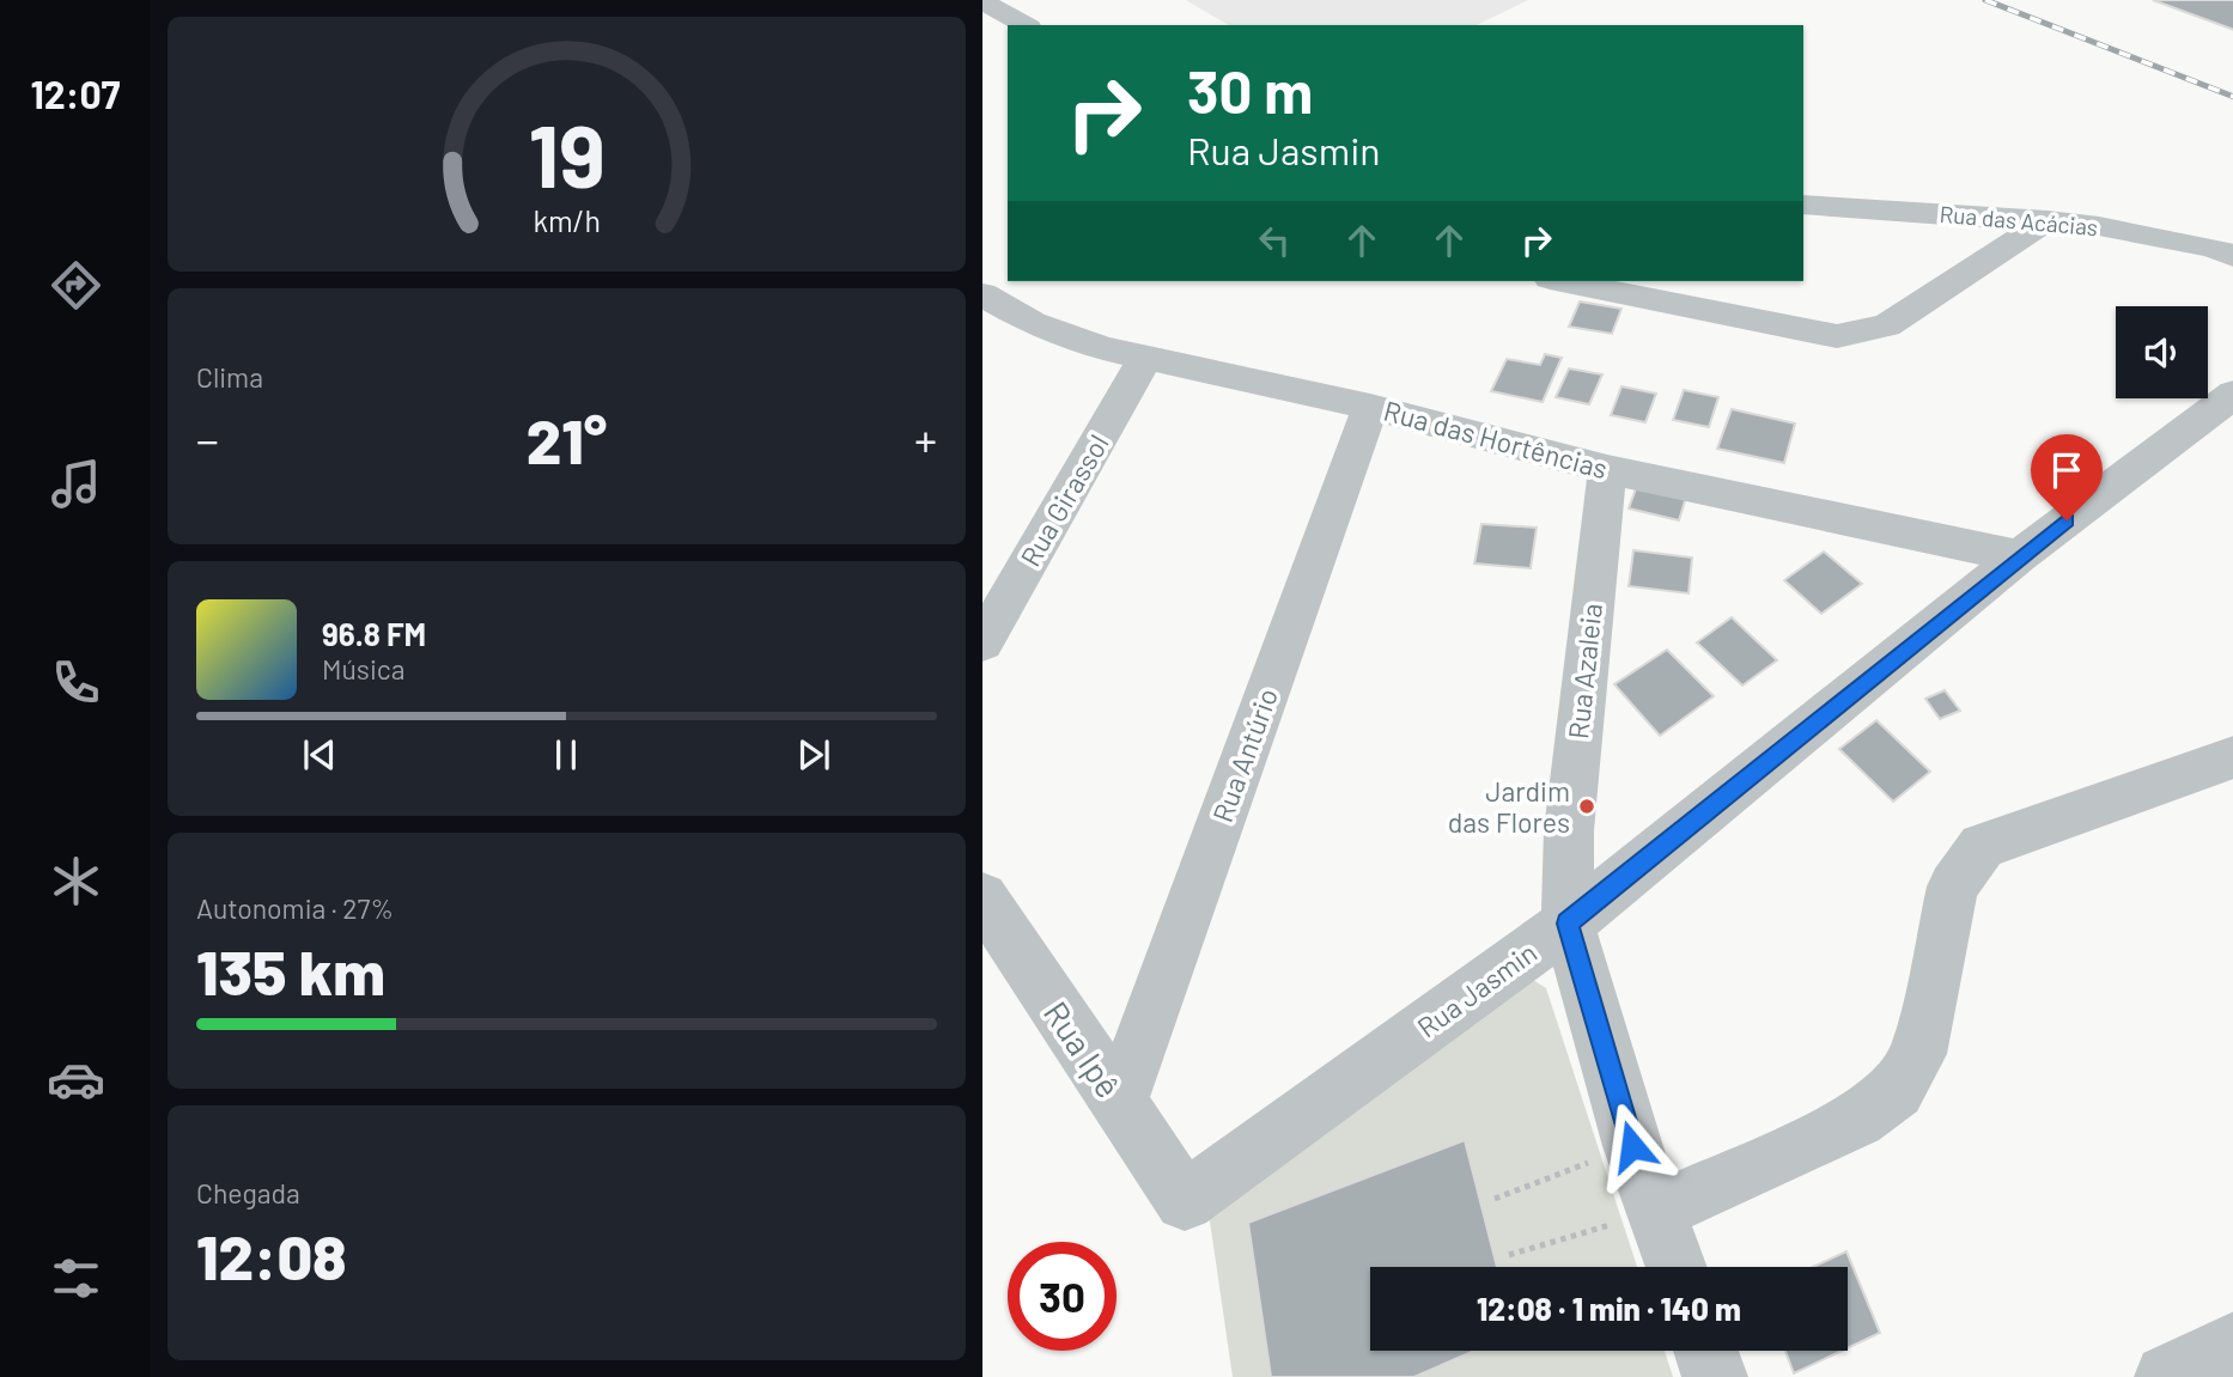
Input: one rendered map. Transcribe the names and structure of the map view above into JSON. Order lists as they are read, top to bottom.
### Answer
{
  "streets": {
    "street": [
      "Rua das Acácias",
      "Rua das Hortências",
      "Rua Girassol",
      "Rua Azaleia",
      "Rua Antúrio",
      "Rua Jasmin",
      "Rua Ipê"
    ]
  },
  "crossings": [
    ["Rua das Hortências", "Rua Girassol"],
    ["Rua das Hortências", "Rua Azaleia"],
    ["Rua das Hortências", "Rua Antúrio"],
    ["Rua das Hortências", "Rua Jasmin"],
    ["Rua Azaleia", "Rua Jasmin"],
    ["Rua Antúrio", "Rua Ipê"],
    ["Rua Jasmin", "Rua Ipê"]
  ],
  "places": ["Jardim das Flores"],
  "page": {
    "tabs": "12:07",
    "turn": ["30 m", "Rua Jasmin"],
    "tile": [
      "Clima",
      ["Autonomia · 27%", "135 km"],
      ["Chegada", "12:08"]
    ],
    "heat": ["−", "21°", "+"],
    "song": ["96.8 FM", "Música"],
    "limit": "30",
    "trip": "12:08 · 1 min · 140 m",
    "gauge": ["19", "km/h"]
  }
}
